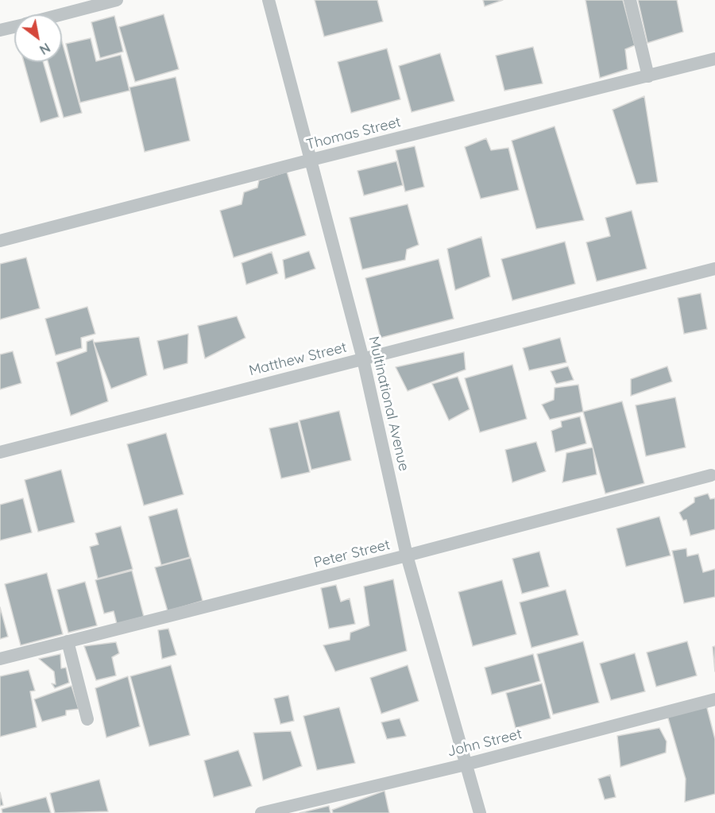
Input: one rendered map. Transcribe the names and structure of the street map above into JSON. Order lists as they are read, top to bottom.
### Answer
{
  "streets": {
    "street": [
      "Thomas Street",
      "Matthew Street",
      "Multinational Avenue",
      "Peter Street",
      "John Street"
    ]
  },
  "crossings": [
    ["Thomas Street", "Multinational Avenue"],
    ["Matthew Street", "Multinational Avenue"],
    ["Multinational Avenue", "Peter Street"],
    ["Multinational Avenue", "John Street"]
  ],
  "north": "bottom right"
}
